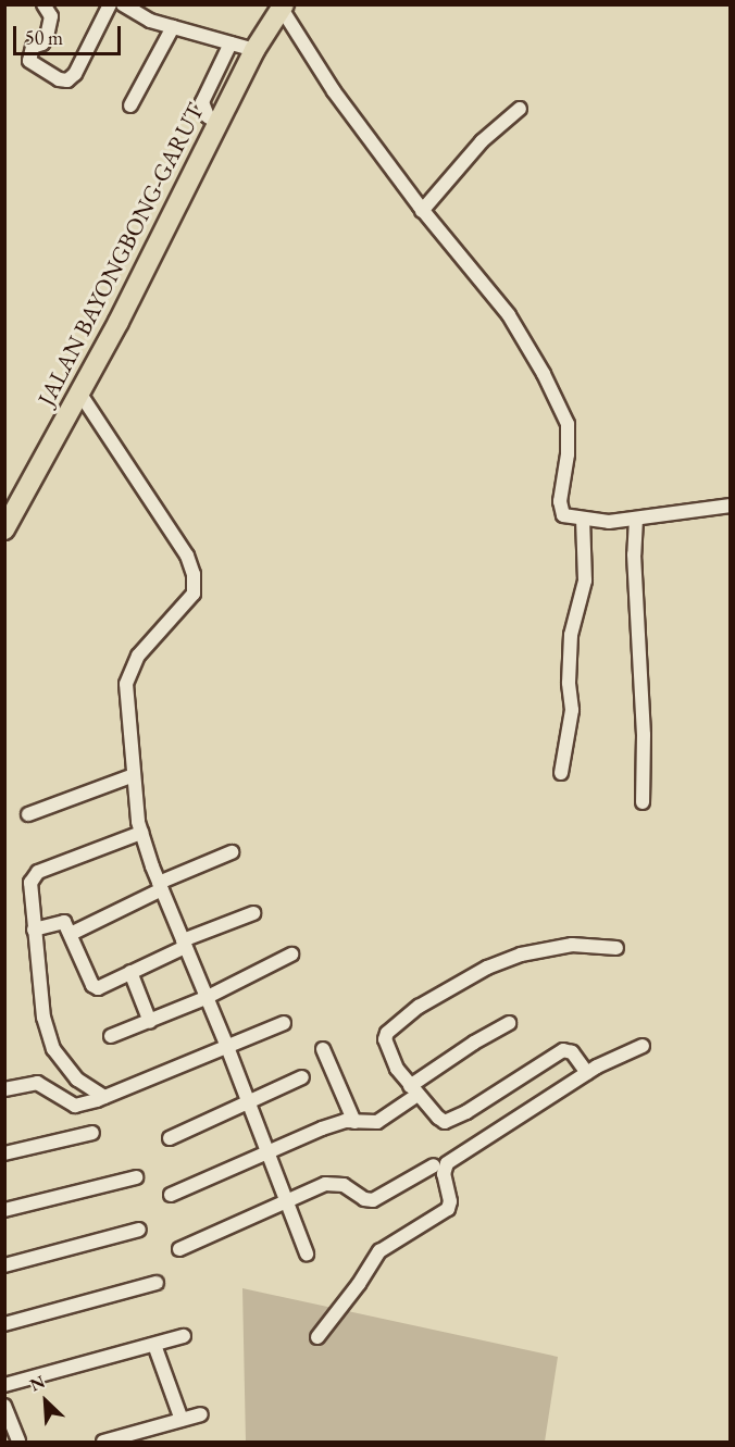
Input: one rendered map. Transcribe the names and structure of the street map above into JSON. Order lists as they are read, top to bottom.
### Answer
{
  "streets": {
    "main road": ["JALAN BAYONGBONG-GARUT"]
  },
  "scale_bar": "50 m",
  "north": "top left"
}
